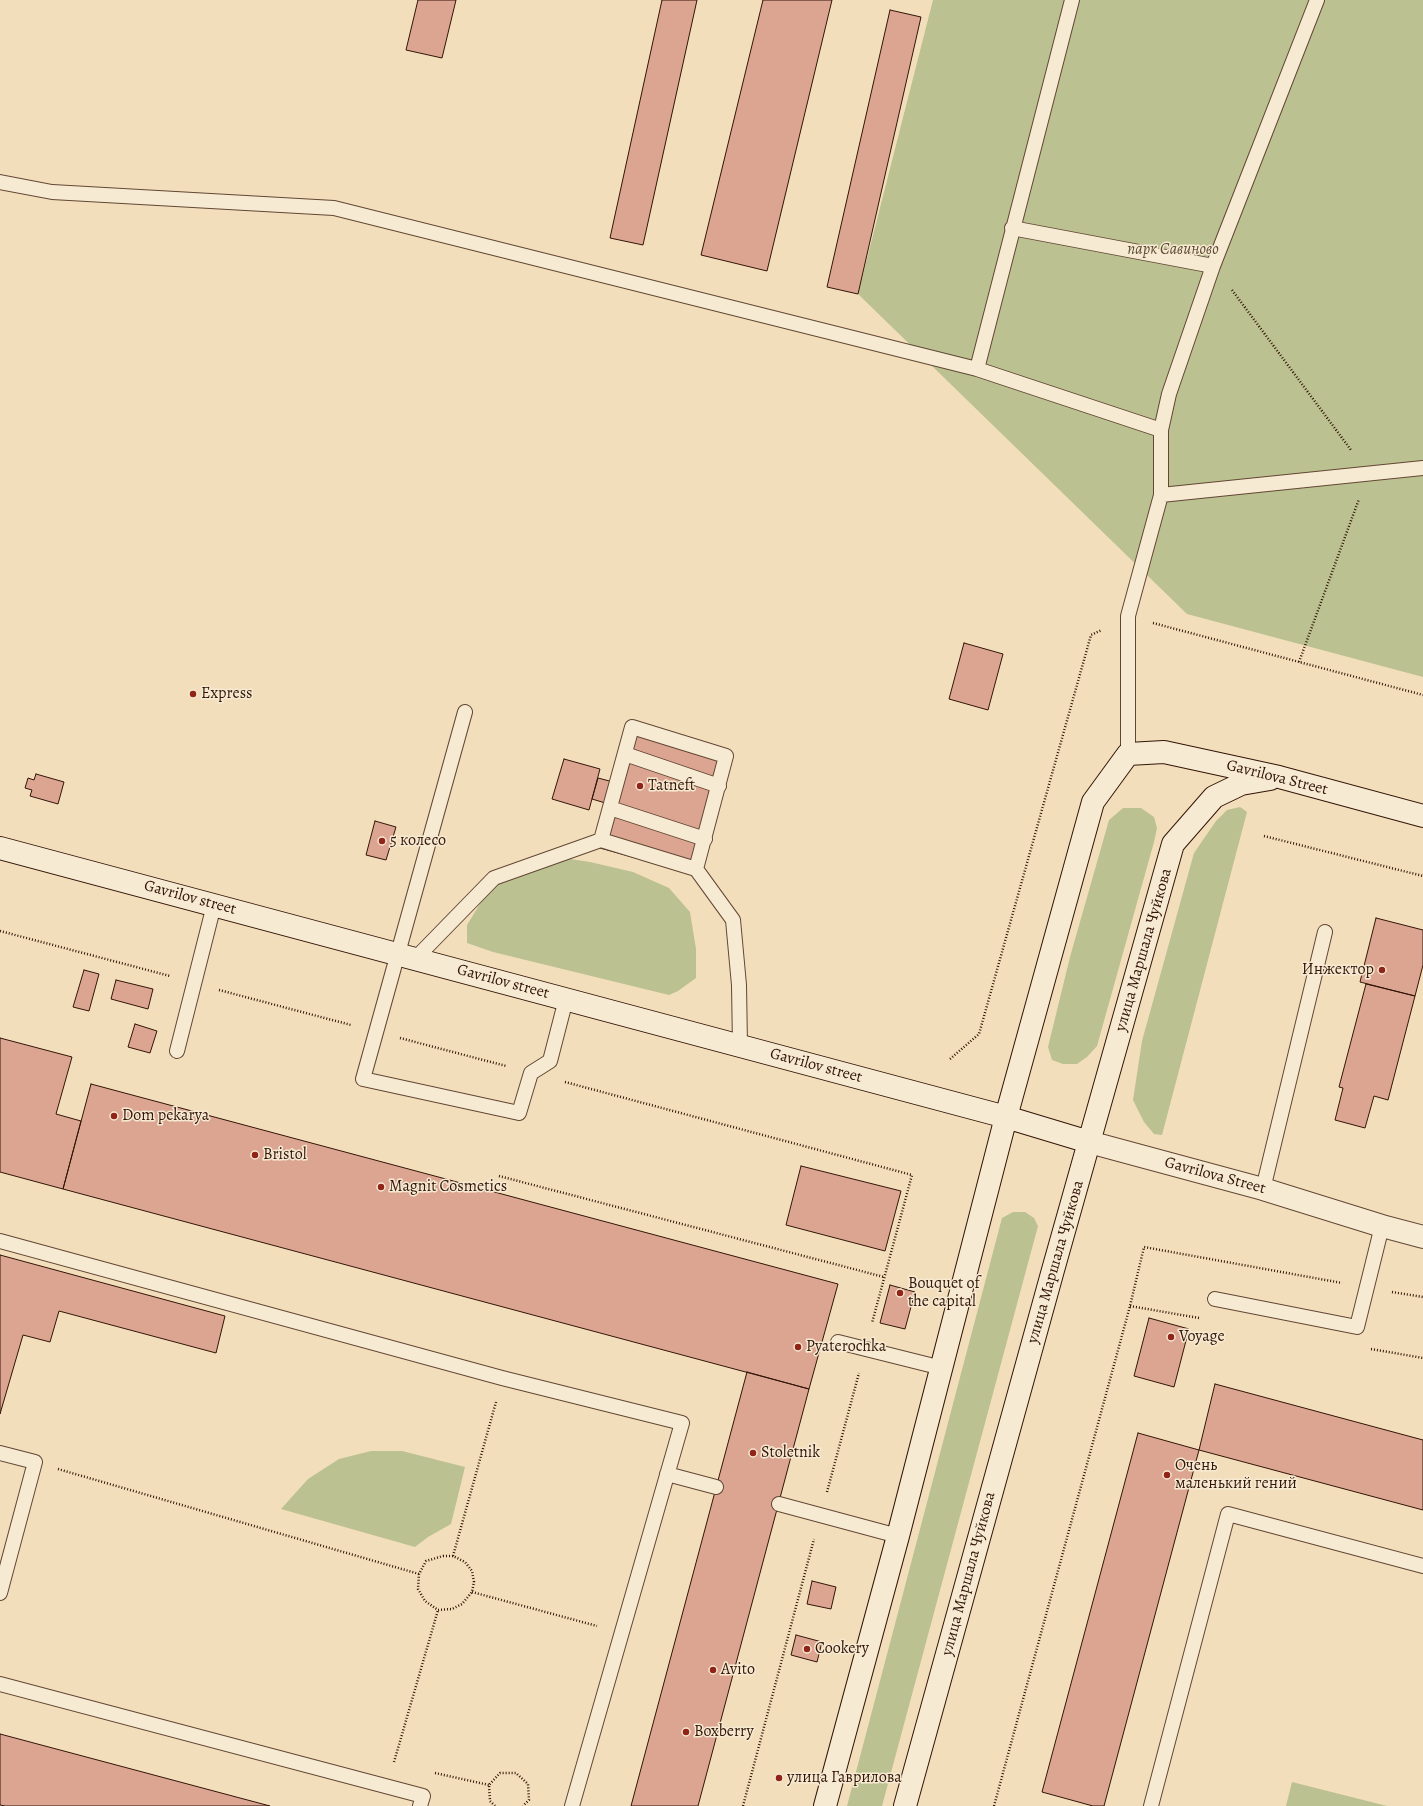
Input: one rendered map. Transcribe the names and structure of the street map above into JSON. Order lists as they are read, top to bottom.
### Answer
{
  "streets": {
    "main road": ["Gavrilova Street", "Gavrilov street", "улица Маршала Чуйкова"]
  },
  "crossings": [
    ["Gavrilova Street", "Gavrilov street"],
    ["Gavrilova Street", "улица Маршала Чуйкова"]
  ],
  "parks": ["парк Савиново"],
  "places": [
    "Express",
    "Tatneft",
    "5 колесо",
    "Инжектор",
    "Dom pekarya",
    "Bristol",
    "Magnit Cosmetics",
    "Bouquet of the capital",
    "Voyage",
    "Pyaterochka",
    "Stoletnik",
    "Очень маленький гений",
    "Cookery",
    "Avito",
    "Boxberry",
    "улица Гаврилова"
  ]
}
